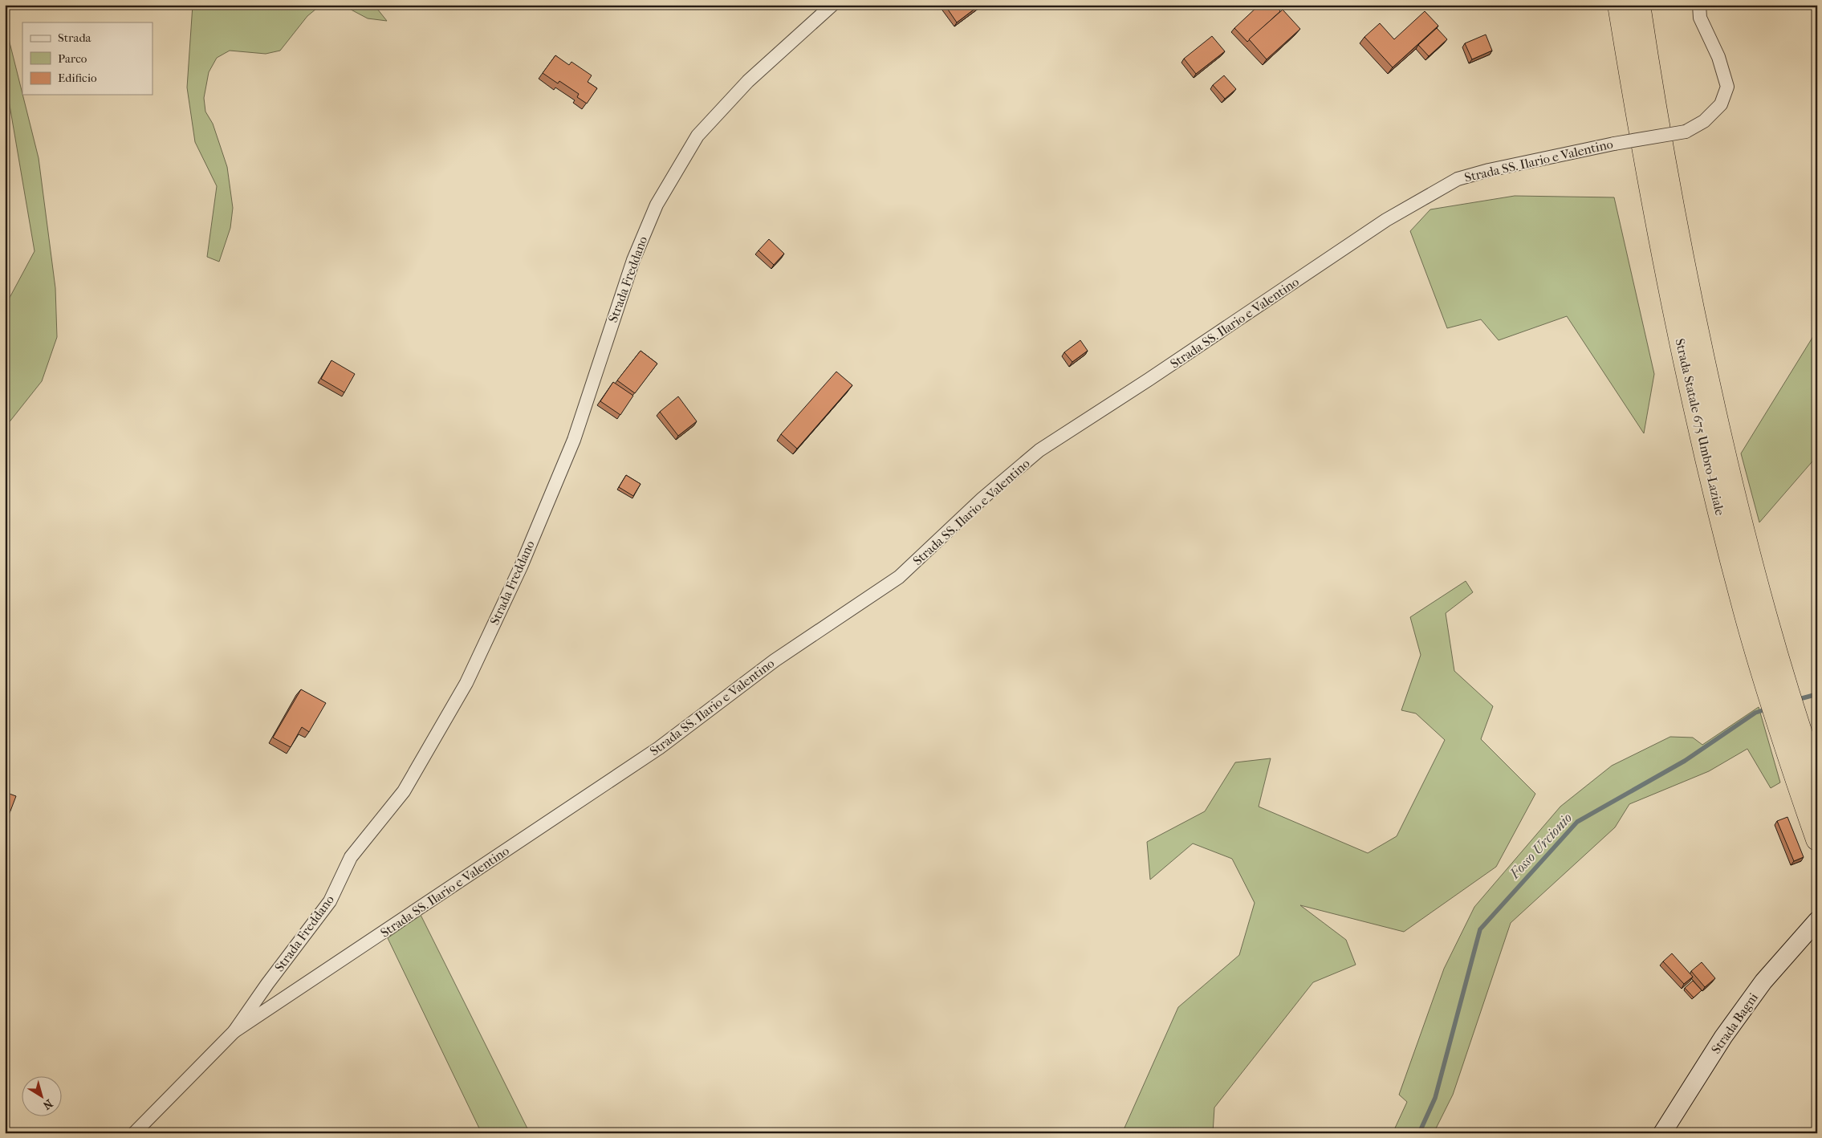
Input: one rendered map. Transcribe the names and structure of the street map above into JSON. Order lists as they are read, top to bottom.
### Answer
{
  "streets": {
    "highway": ["Strada Statale 675 Umbro-Laziale"],
    "street": ["Strada SS. Ilario e Valentino", "Strada Freddano", "Strada Bagni"]
  },
  "crossings": [
    ["Strada SS. Ilario e Valentino", "Strada Freddano"]
  ],
  "water": ["Fosso Urcionio"],
  "legend": ["Strada", "Parco", "Edificio"],
  "north": "bottom right"
}
